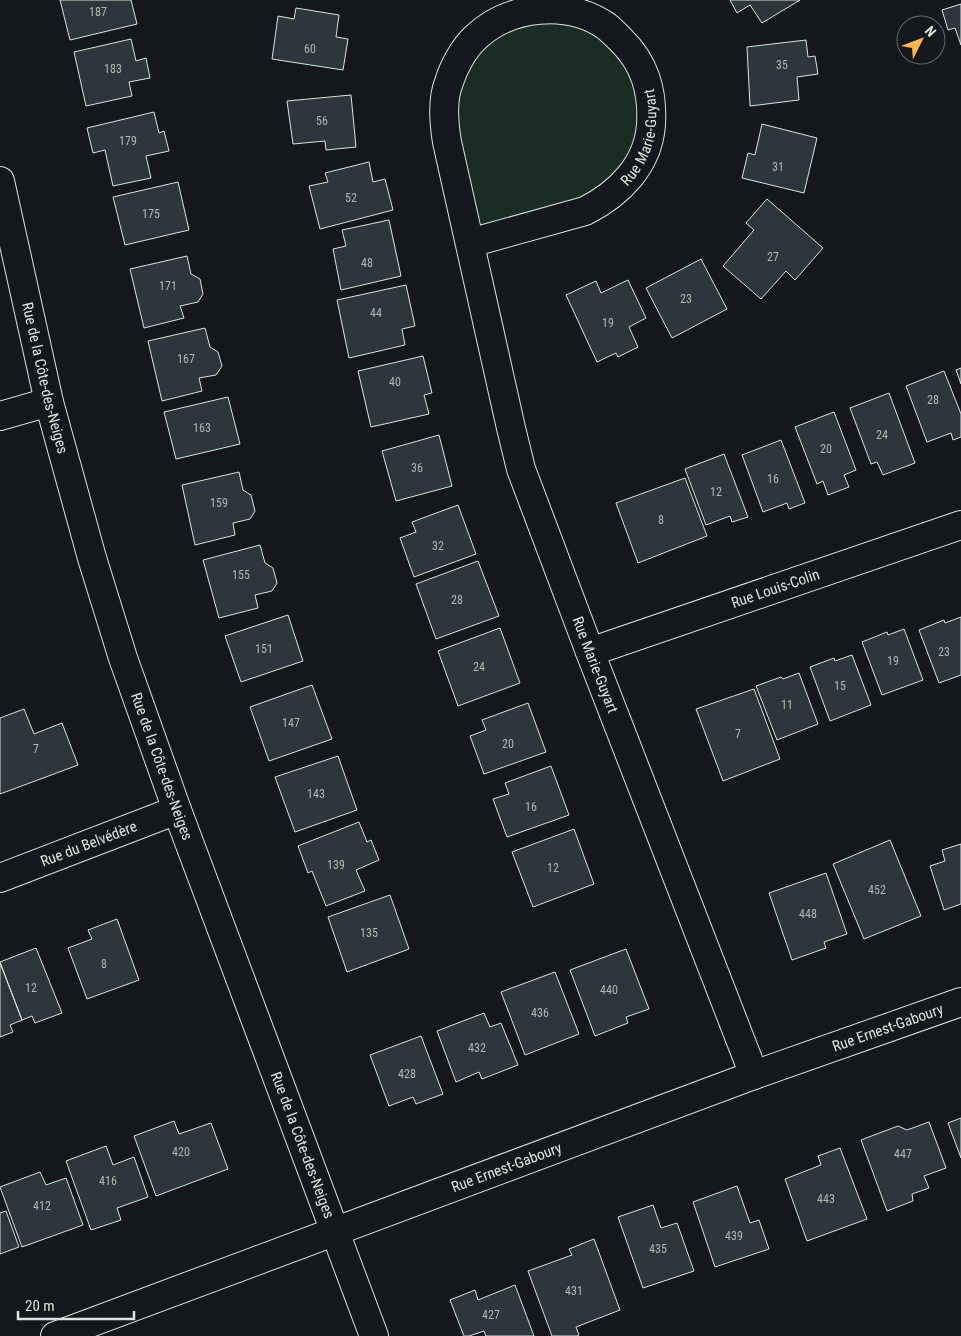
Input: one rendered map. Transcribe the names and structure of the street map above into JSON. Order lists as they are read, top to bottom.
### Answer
{
  "streets": {
    "street": [
      "Rue Marie-Guyart",
      "Rue de la Côte-des-Neiges",
      "Rue Louis-Colin",
      "Rue du Belvédère",
      "Rue Ernest-Gaboury"
    ]
  },
  "crossings": [
    ["Rue Marie-Guyart", "Rue Louis-Colin"],
    ["Rue Marie-Guyart", "Rue Ernest-Gaboury"],
    ["Rue de la Côte-des-Neiges", "Rue du Belvédère"],
    ["Rue de la Côte-des-Neiges", "Rue Ernest-Gaboury"]
  ],
  "house_numbers": [
    "187",
    "60",
    "35",
    "183",
    "56",
    "179",
    "31",
    "52",
    "175",
    "27",
    "48",
    "171",
    "23",
    "44",
    "19",
    "167",
    "40",
    "28",
    "163",
    "24",
    "20",
    "36",
    "16",
    "12",
    "159",
    "8",
    "32",
    "155",
    "28",
    "151",
    "23",
    "19",
    "24",
    "15",
    "11",
    "147",
    "7",
    "20",
    "7",
    "143",
    "16",
    "139",
    "12",
    "452",
    "448",
    "135",
    "8",
    "12",
    "440",
    "436",
    "432",
    "428",
    "420",
    "447",
    "416",
    "443",
    "412",
    "439",
    "435",
    "431",
    "427"
  ],
  "scale_bar": "20 m",
  "north": "top right"
}
